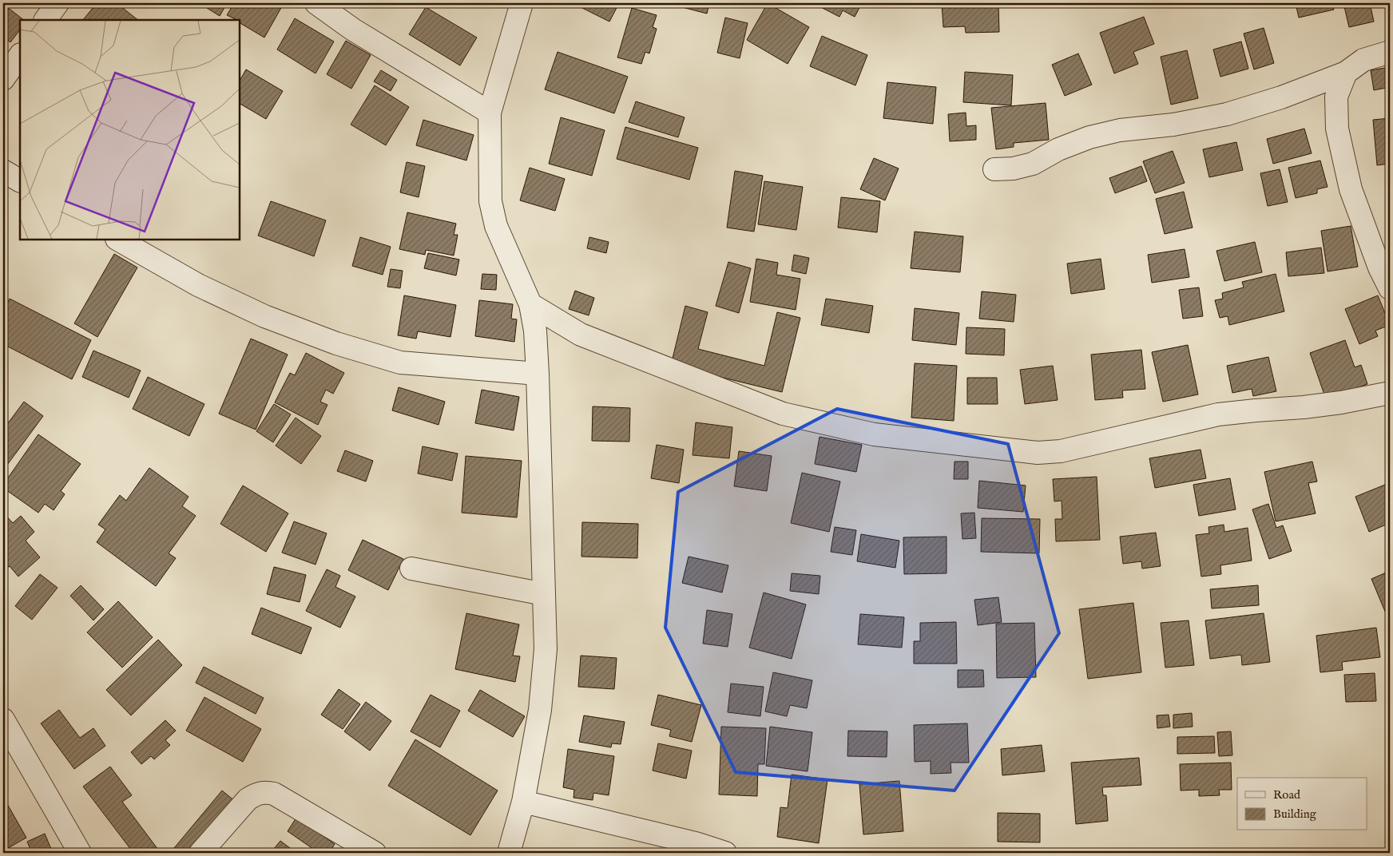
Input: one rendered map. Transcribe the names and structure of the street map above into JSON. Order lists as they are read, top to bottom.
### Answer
{
  "legend": ["Road", "Building"]
}
